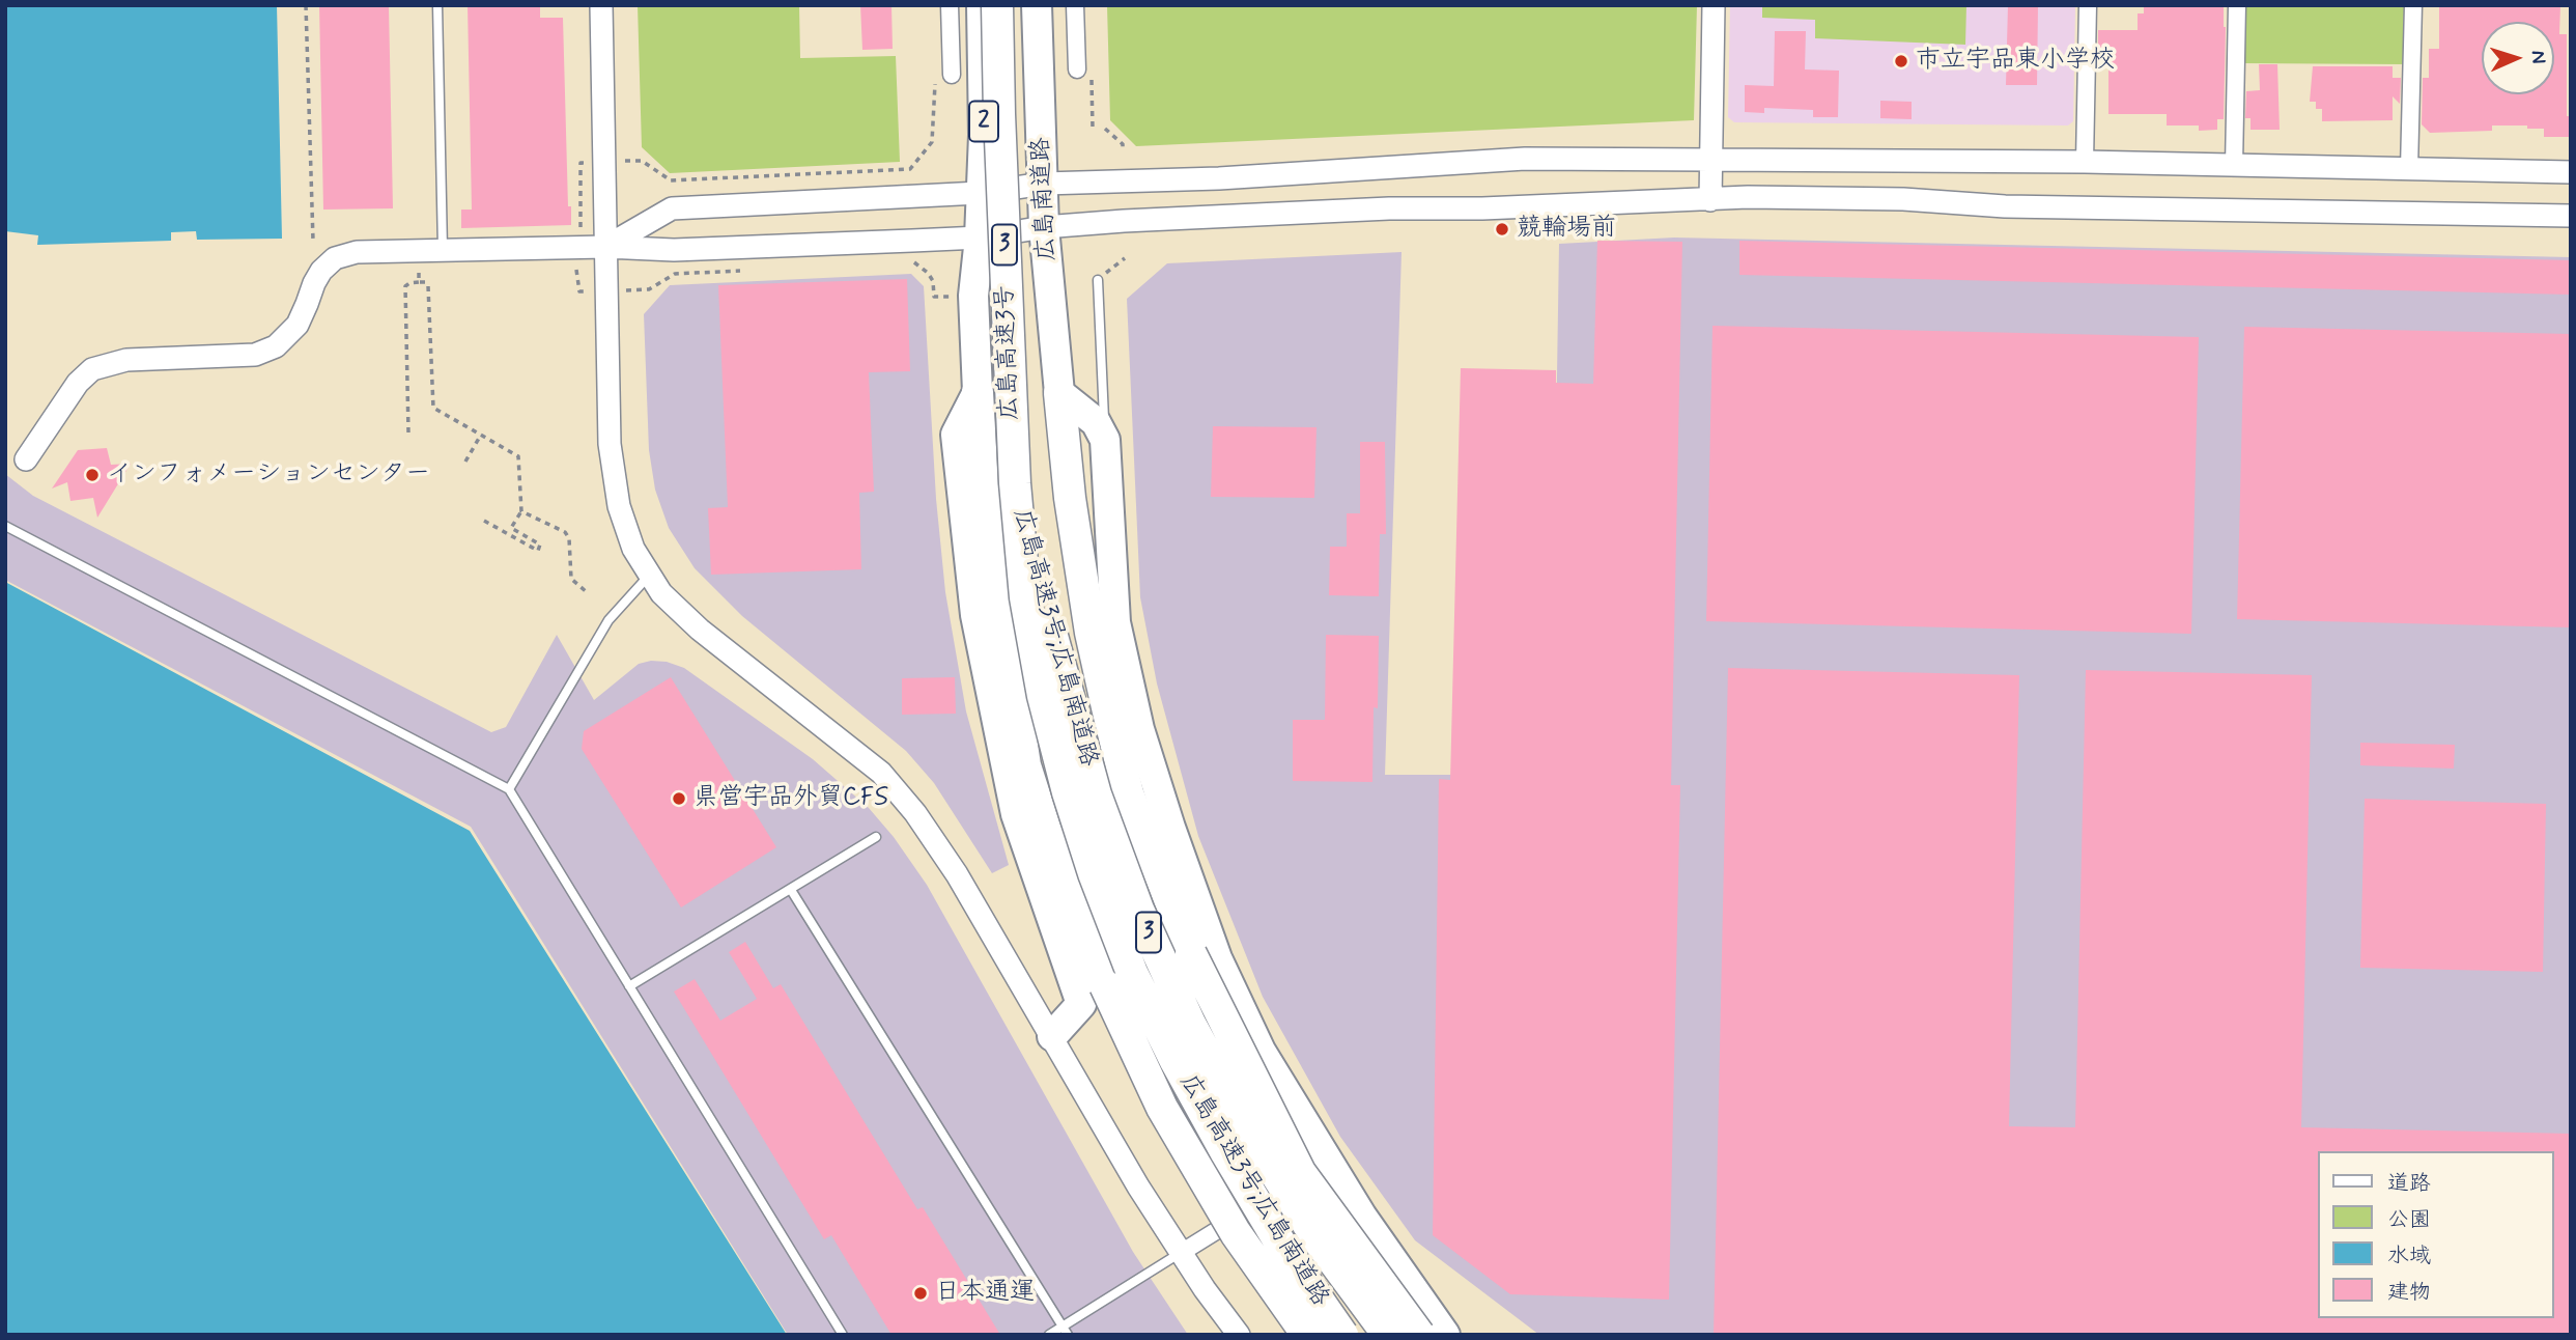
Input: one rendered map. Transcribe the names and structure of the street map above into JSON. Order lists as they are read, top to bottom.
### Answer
{
  "streets": {
    "highway": [
      "2",
      "広島南道路",
      "3",
      "広島高速3号",
      "広島高速3号;広島南道路"
    ]
  },
  "crossings": [
    ["2", "広島高速3号"],
    ["広島高速3号", "広島高速3号;広島南道路"]
  ],
  "places": [
    "市立宇品東小学校",
    "競輪場前",
    "インフォメーションセンター",
    "県営宇品外貿CFS",
    "日本通運"
  ],
  "legend": [
    "道路",
    "公園",
    "水域",
    "建物"
  ],
  "north": "right"
}
